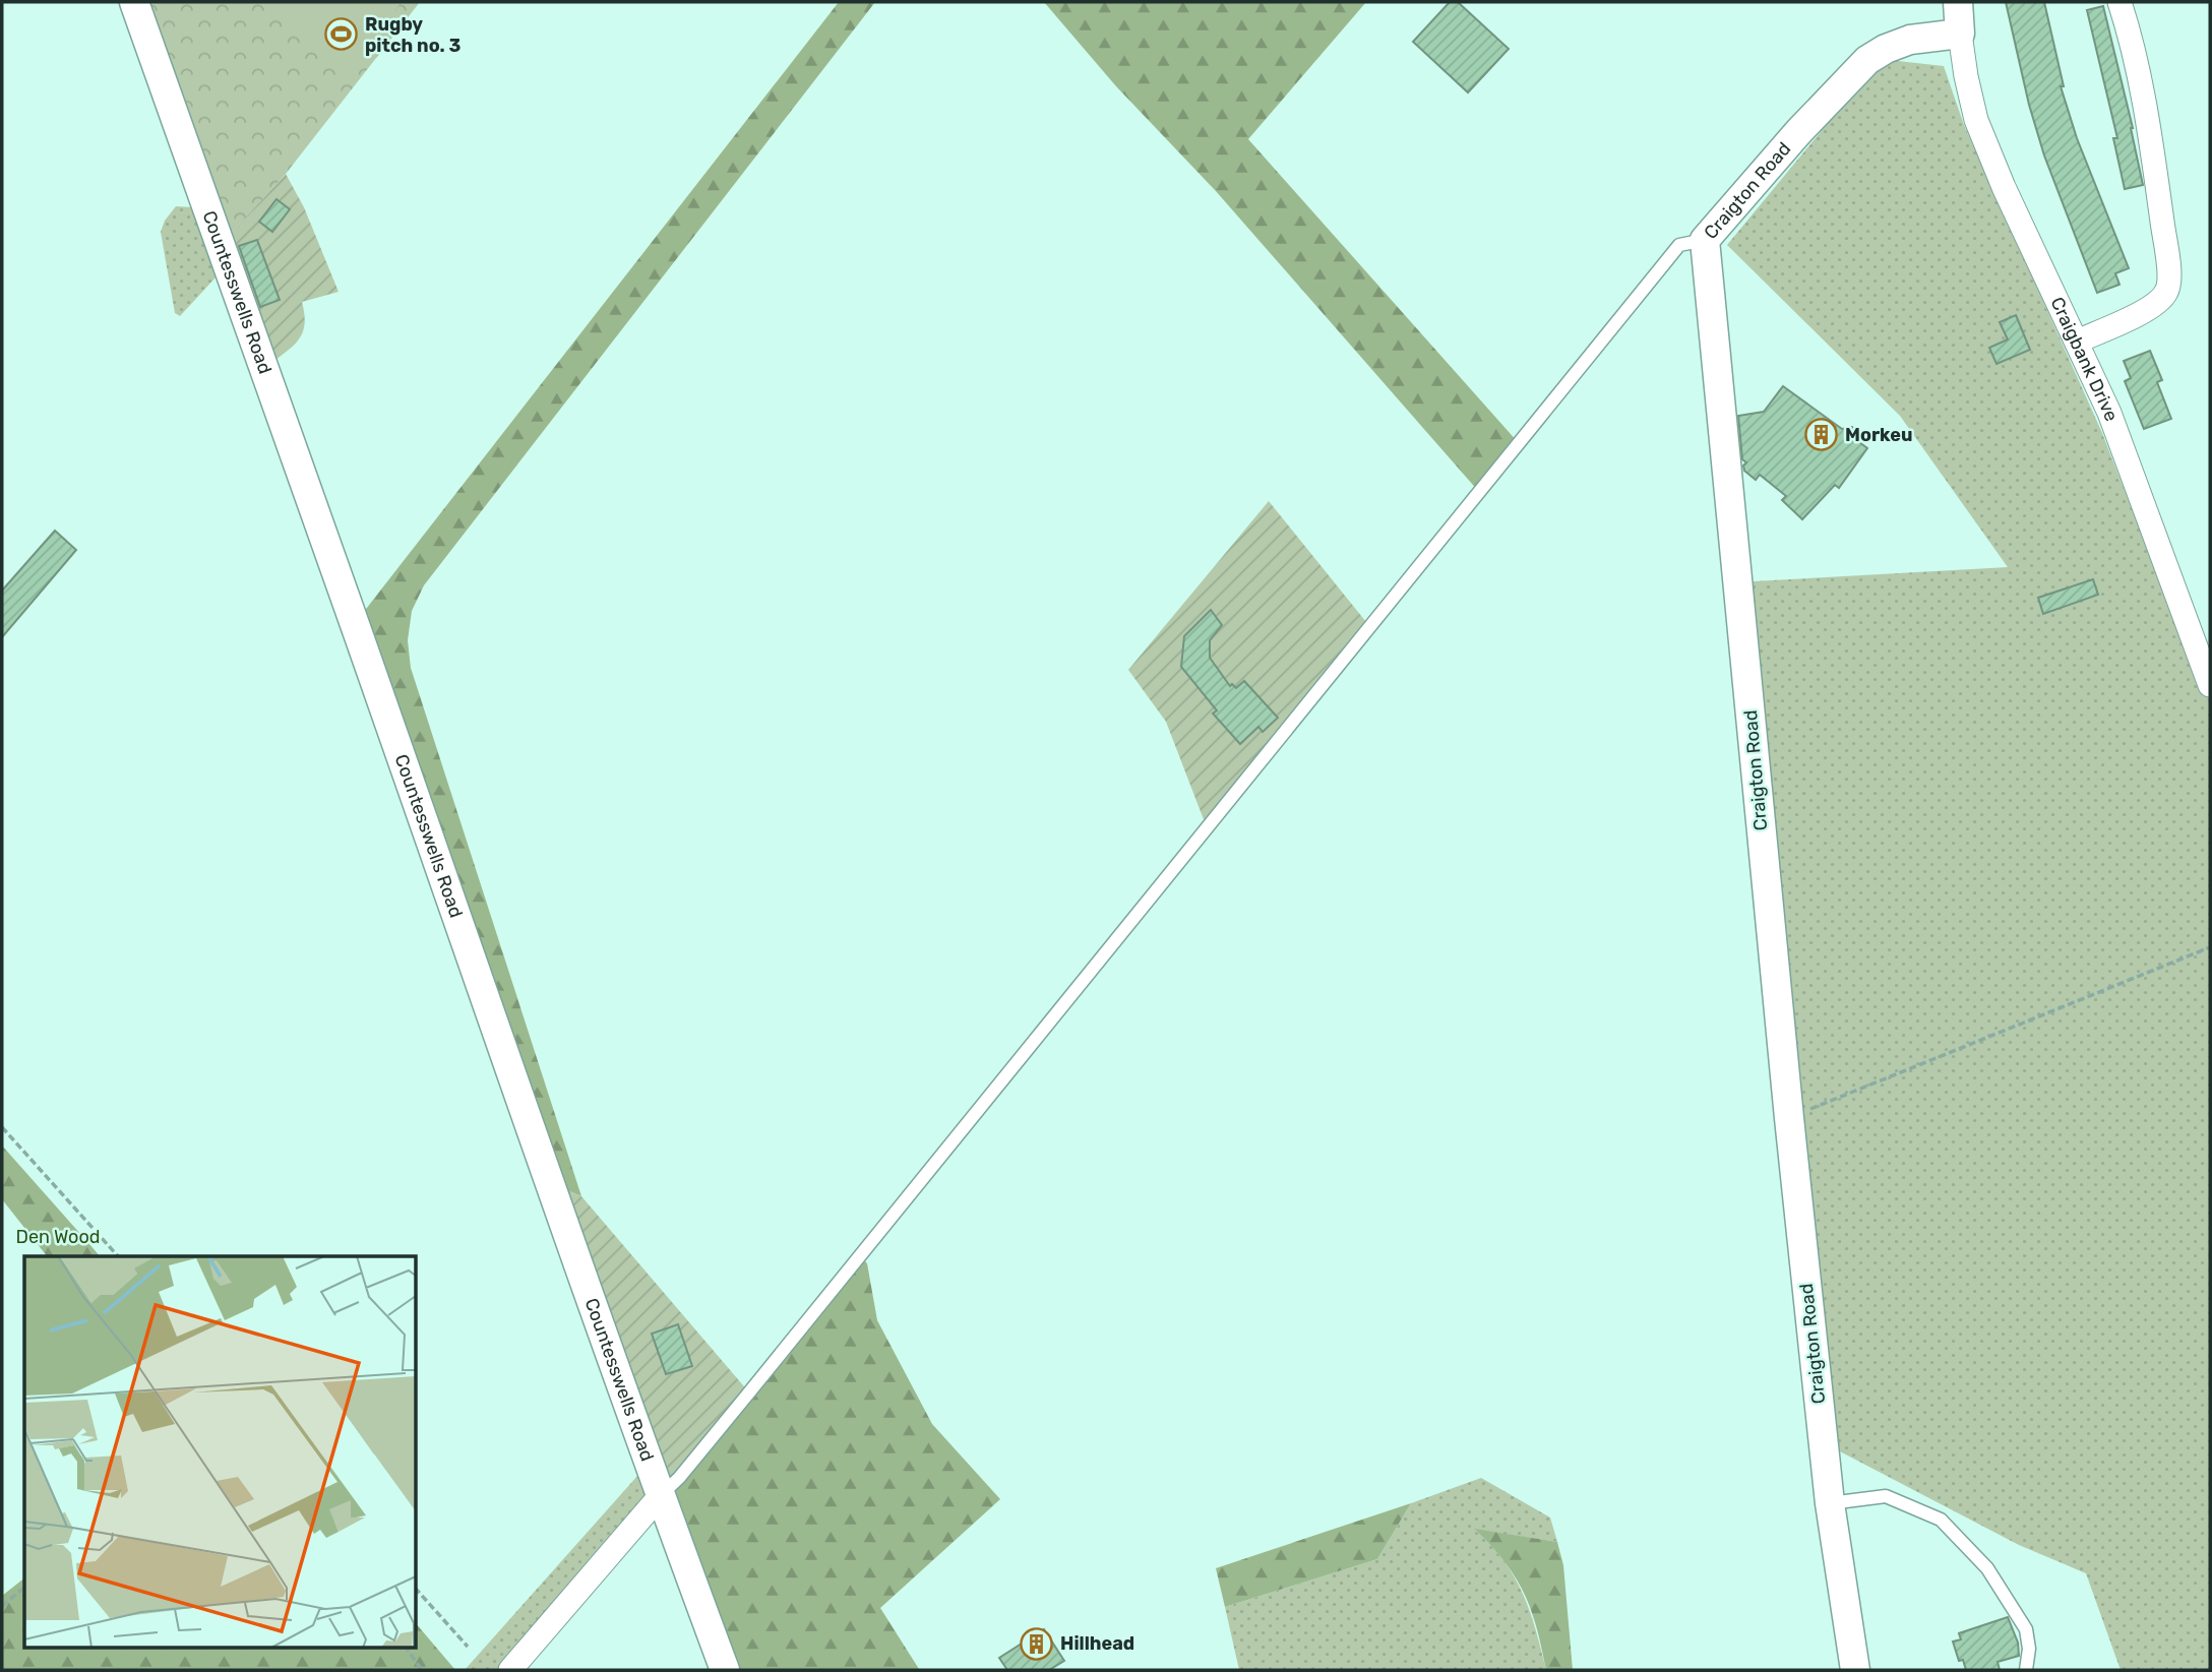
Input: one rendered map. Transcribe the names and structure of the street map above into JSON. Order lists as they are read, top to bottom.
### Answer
{
  "streets": {
    "street": ["Craigton Road", "Countesswells Road", "Craigbank Drive"]
  },
  "crossings": [
    ["Craigton Road", "Craigbank Drive"]
  ],
  "parks": ["Den Wood"],
  "places": {
    "sports": ["Rugby pitch no. 3"],
    "building": ["Morkeu", "Hillhead"]
  }
}
